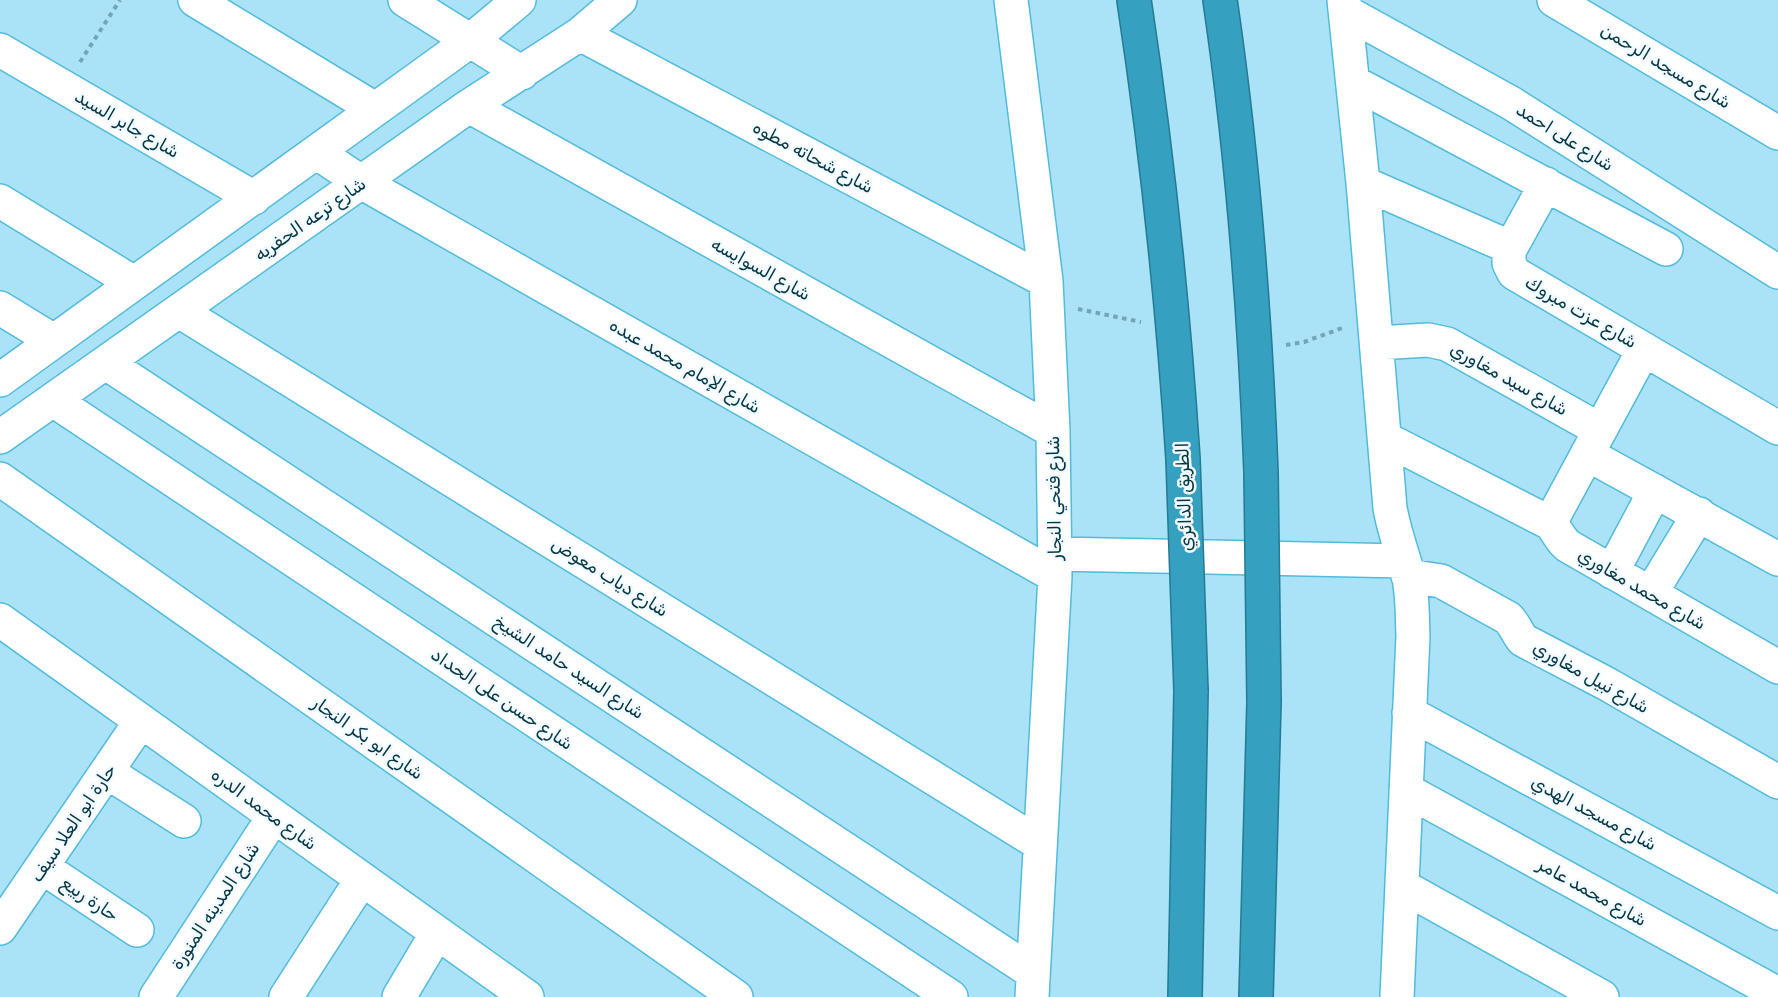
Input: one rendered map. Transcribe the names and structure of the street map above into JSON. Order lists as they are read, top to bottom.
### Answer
{
  "streets": {
    "highway": ["الطريق الدائري"],
    "street": [
      "شارع مسجد الرحمن",
      "شارع جابر السيد",
      "شارع على احمد",
      "شارع شحاته مطوه",
      "شارع ترعه الحفريه",
      "شارع السوايسه",
      "شارع عزت مبروك",
      "شارع الإمام محمد عبده",
      "شارع سيد مغاوري",
      "شارع فتحي النجار",
      "شارع دياب معوض",
      "شارع محمد مغاوري",
      "شارع السيد حامد الشيخ",
      "شارع نبيل مغاوري",
      "شارع حسن على الحداد",
      "شارع ابو بكر النجار",
      "شارع محمد الدره",
      "شارع مسجد الهدي",
      "حارة ابو العلا سيف",
      "شارع محمد عامر",
      "حارة ربيع",
      "شارع المدينه المنورة"
    ]
  },
  "crossings": [
    ["شارع شحاته مطوه", "شارع ترعه الحفريه"],
    ["شارع شحاته مطوه", "شارع فتحي النجار"],
    ["شارع ترعه الحفريه", "شارع السوايسه"],
    ["شارع ترعه الحفريه", "شارع الإمام محمد عبده"],
    ["شارع ترعه الحفريه", "شارع دياب معوض"],
    ["شارع ترعه الحفريه", "شارع السيد حامد الشيخ"],
    ["شارع ترعه الحفريه", "شارع حسن على الحداد"],
    ["شارع السوايسه", "شارع فتحي النجار"],
    ["شارع الإمام محمد عبده", "شارع فتحي النجار"],
    ["شارع الإمام محمد عبده", "شارع نبيل مغاوري"],
    ["شارع فتحي النجار", "شارع دياب معوض"],
    ["شارع فتحي النجار", "شارع السيد حامد الشيخ"],
    ["شارع فتحي النجار", "شارع نبيل مغاوري"],
    ["شارع محمد الدره", "حارة ابو العلا سيف"],
    ["شارع محمد الدره", "شارع المدينه المنورة"],
    ["حارة ابو العلا سيف", "حارة ربيع"]
  ]
}
